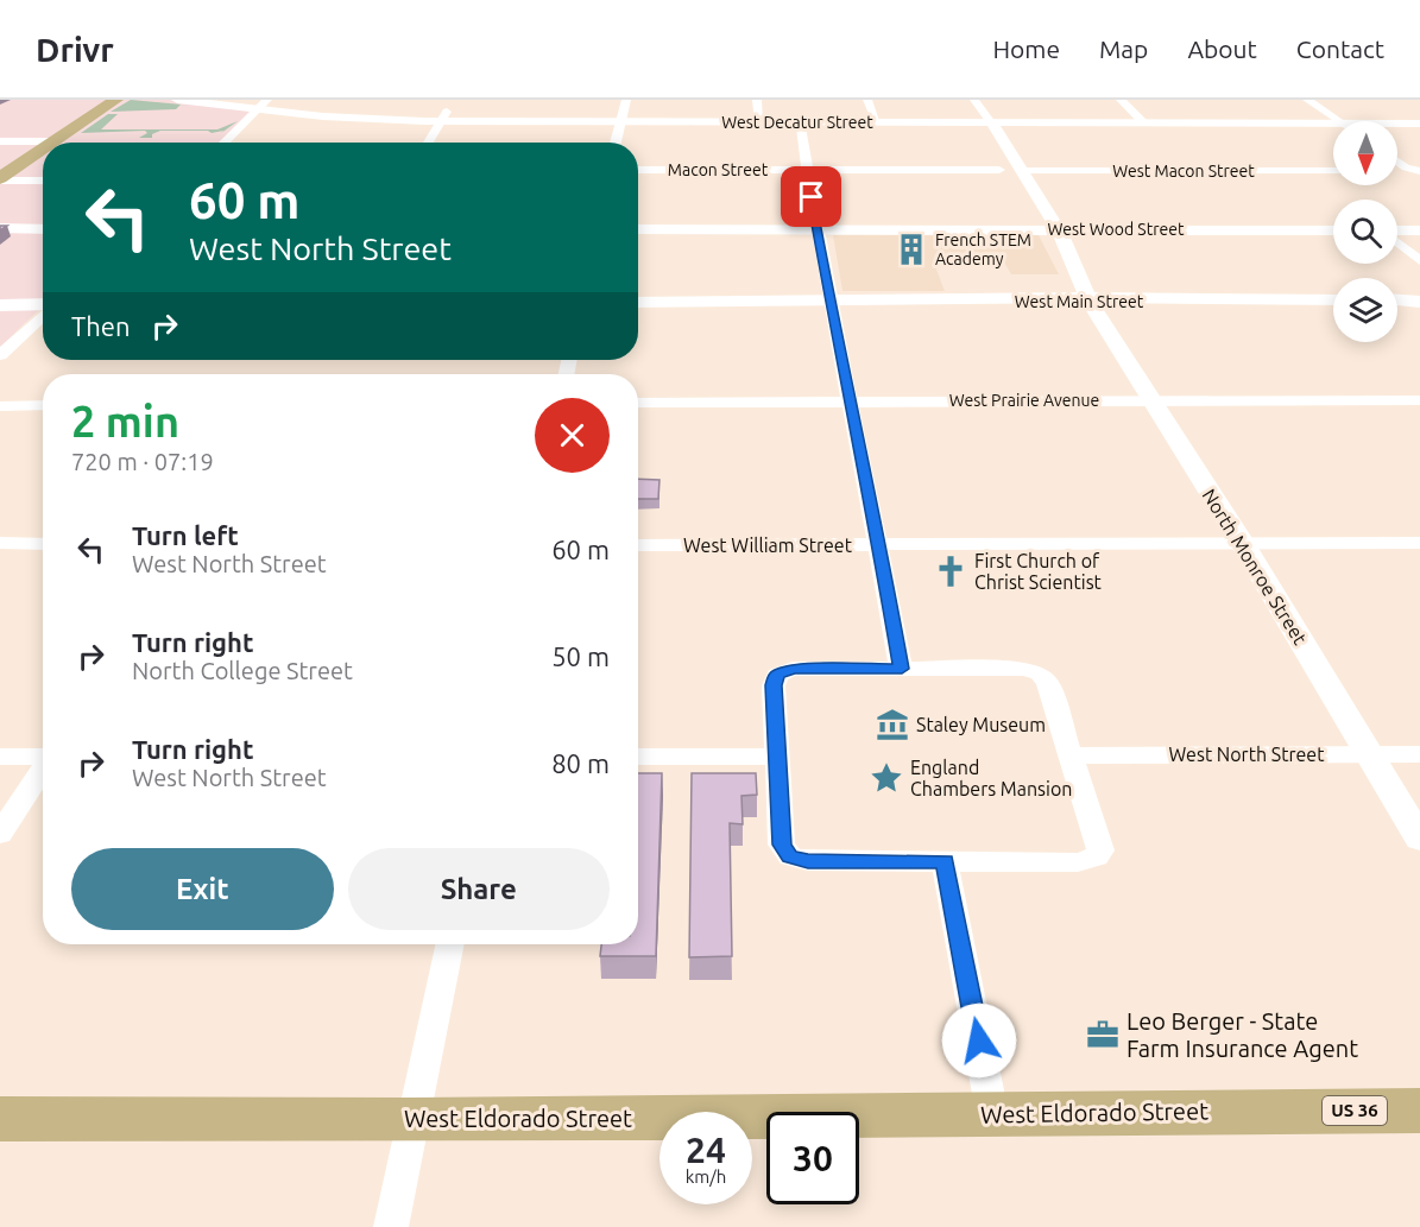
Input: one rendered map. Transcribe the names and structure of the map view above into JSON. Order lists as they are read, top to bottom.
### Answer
{
  "streets": {
    "main road": ["US 36", "West Eldorado Street"],
    "street": [
      "West Decatur Street",
      "Macon Street",
      "West Macon Street",
      "West Wood Street",
      "West Main Street",
      "West Prairie Avenue",
      "West William Street",
      "North Monroe Street",
      "West North Street"
    ]
  },
  "crossings": [
    ["West Decatur Street", "North Monroe Street"],
    ["West Macon Street", "North Monroe Street"],
    ["West Wood Street", "North Monroe Street"],
    ["West Main Street", "North Monroe Street"],
    ["West Prairie Avenue", "North Monroe Street"],
    ["West William Street", "North Monroe Street"],
    ["North Monroe Street", "West North Street"]
  ],
  "places": {
    "building": ["French STEM Academy"],
    "church": ["First Church of Christ Scientist"],
    "museum": ["Staley Museum"],
    "place": ["England Chambers Mansion"],
    "office": ["Leo Berger - State Farm Insurance Agent"]
  },
  "north": "bottom",
  "page": {
    "header": "Drivr",
    "nav": [
      "Home",
      "Map",
      "About",
      "Contact"
    ],
    "turn": ["60 m", "West North Street"],
    "then": "Then",
    "heading": ["2 min", "720 m · 07:19"],
    "list": [
      {
        "name": "Turn left",
        "note": "West North Street",
        "value": "60 m"
      },
      {
        "name": "Turn right",
        "note": "North College Street",
        "value": "50 m"
      },
      {
        "name": "Turn right",
        "note": "West North Street",
        "value": "80 m"
      }
    ],
    "buttons": ["Exit", "Share"],
    "speed": "24 km/h",
    "limit": "30"
  }
}
